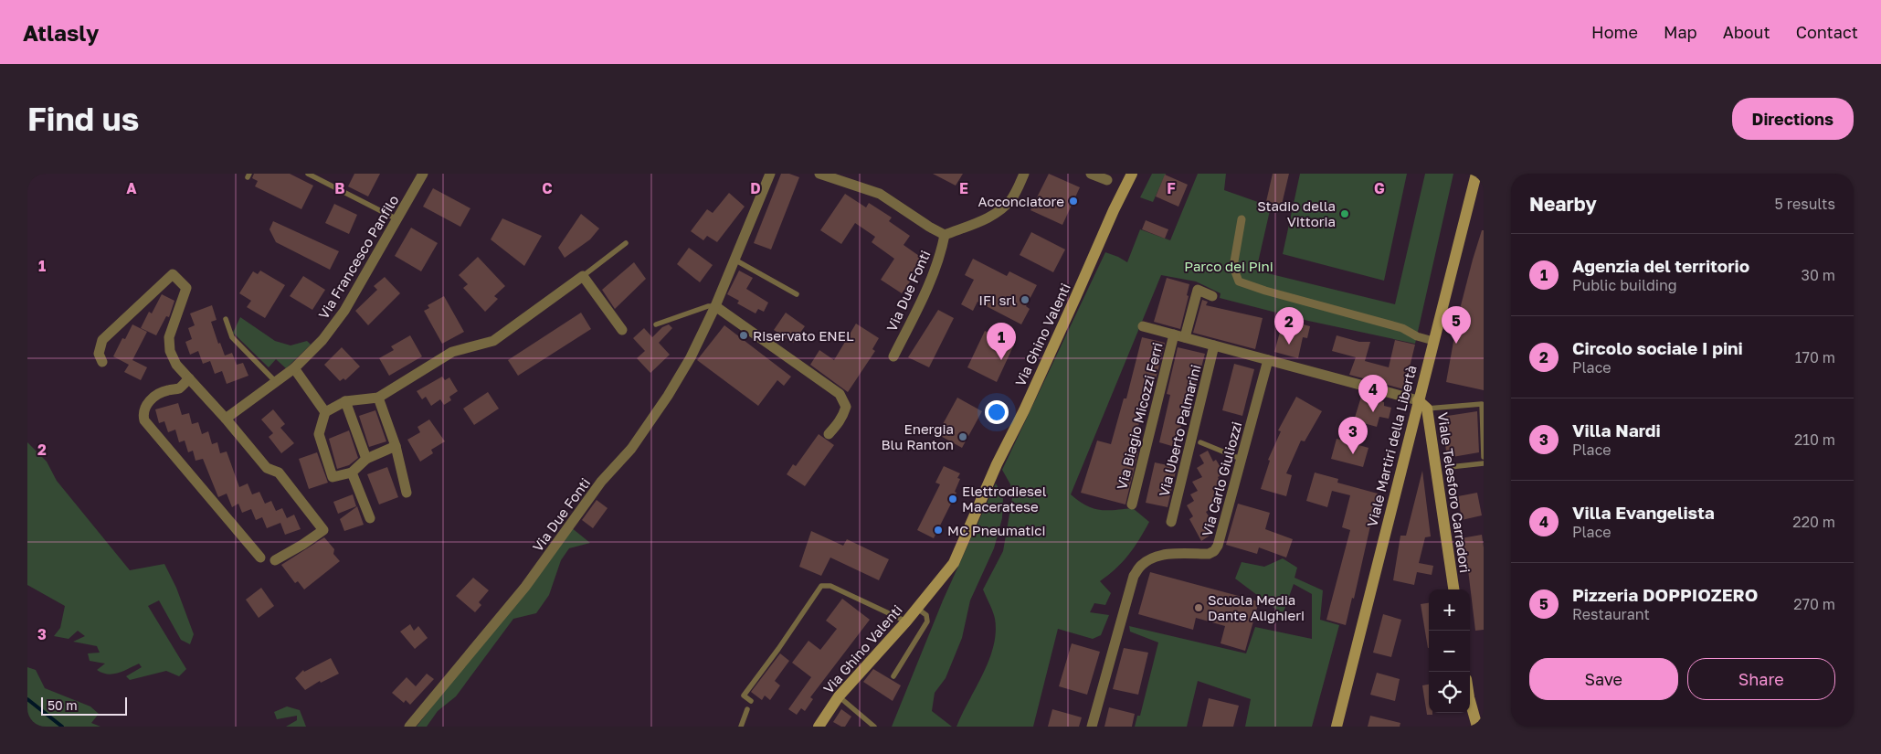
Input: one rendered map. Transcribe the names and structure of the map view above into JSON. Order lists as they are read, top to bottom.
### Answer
{
  "streets": {
    "main road": ["Via Ghino Valenti", "Viale Martiri della Libertà", "Viale Telesforo Carradori"],
    "street": [
      "Via Francesco Panfilo",
      "Via Due Fonti",
      "Via Biagio Micozzi Ferri",
      "Via Uberto Palmarini",
      "Via Carlo Giuliozzi"
    ]
  },
  "crossings": [
    ["Viale Martiri della Libertà", "Viale Telesforo Carradori"]
  ],
  "parks": ["Parco dei Pini"],
  "places": [
    "Acconciatore",
    "Stadio della Vittoria",
    "IFI srl",
    "Riservato ENEL",
    "Energia Blu Ranton",
    "Elettrodiesel Maceratese",
    "MC Pneumatici",
    "Scuola Media Dante Alighieri"
  ],
  "scale_bar": "50 m",
  "page": {
    "header": "Atlasly",
    "nav": [
      "Home",
      "Map",
      "About",
      "Contact"
    ],
    "buttons": [
      "Directions",
      ["Save", "Share"]
    ],
    "title": "Find us",
    "heading": ["Nearby", "5 results"],
    "list": [
      {
        "mark": "1",
        "name": "Agenzia del territorio",
        "note": "Public building",
        "value": "30 m"
      },
      {
        "mark": "2",
        "name": "Circolo sociale I pini",
        "note": "Place",
        "value": "170 m"
      },
      {
        "mark": "3",
        "name": "Villa Nardi",
        "note": "Place",
        "value": "210 m"
      },
      {
        "mark": "4",
        "name": "Villa Evangelista",
        "note": "Place",
        "value": "220 m"
      },
      {
        "mark": "5",
        "name": "Pizzeria DOPPIOZERO",
        "note": "Restaurant",
        "value": "270 m"
      }
    ],
    "pins": [
      "5",
      "2",
      "1",
      "4",
      "3"
    ],
    "map_buttons": ["+", "−"],
    "scale": "50 m"
  },
  "grid": {
    "columns": [
      "A",
      "B",
      "C",
      "D",
      "E",
      "F",
      "G"
    ],
    "rows": ["1", "2", "3"]
  }
}
